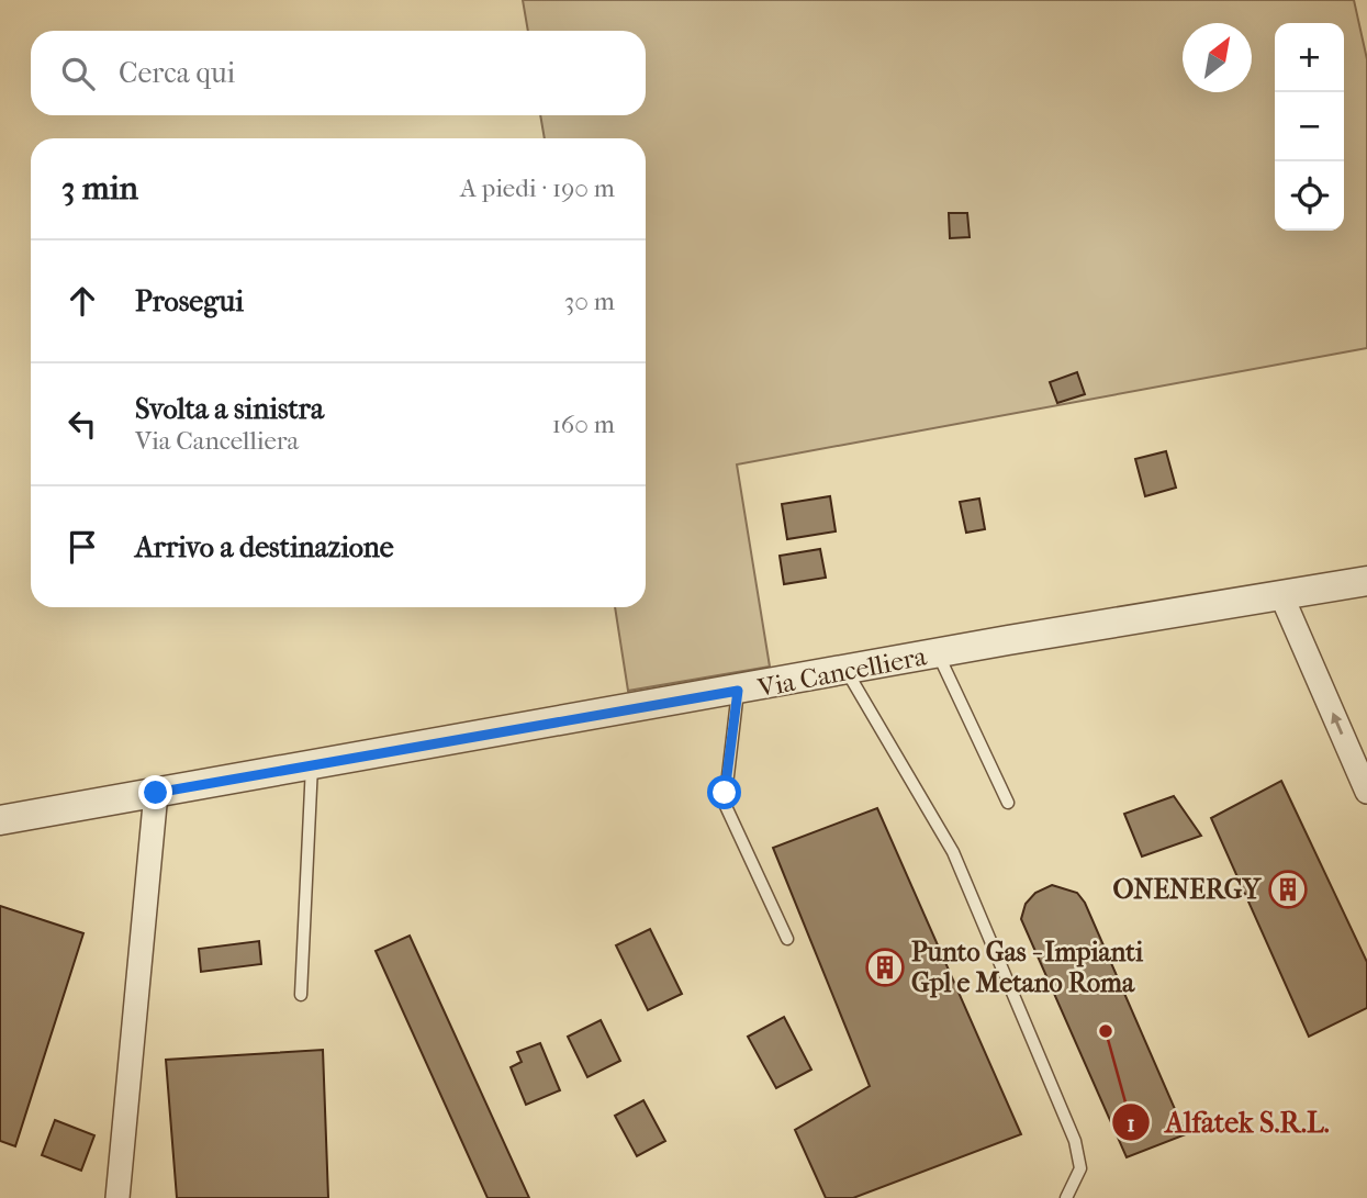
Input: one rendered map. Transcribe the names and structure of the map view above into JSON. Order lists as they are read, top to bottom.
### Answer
{
  "streets": {
    "street": ["Via Cancelliera"]
  },
  "places": {
    "building": ["ONENERGY", "Punto Gas - Impianti Gpl e Metano Roma"],
    "other": ["Alfatek S.R.L."]
  },
  "north": "top right",
  "page": {
    "map_buttons": ["+", "−"],
    "search": "Cerca qui",
    "heading": ["3 min", "A piedi · 190 m"],
    "list": [
      ["Prosegui", "30 m"],
      ["Svolta a sinistra", "Via Cancelliera", "160 m"],
      "Arrivo a destinazione"
    ]
  }
}
